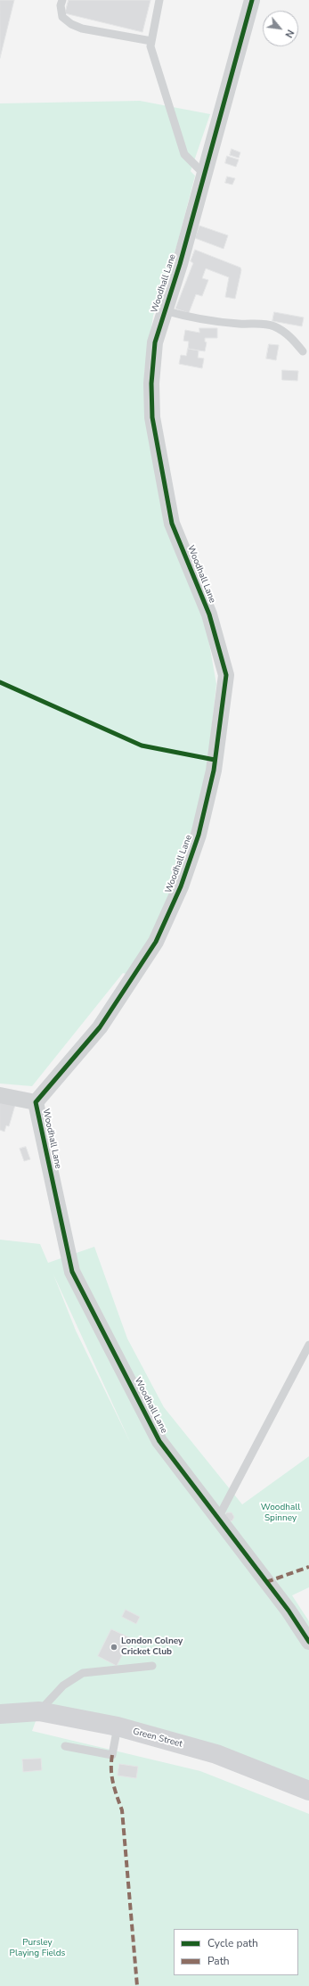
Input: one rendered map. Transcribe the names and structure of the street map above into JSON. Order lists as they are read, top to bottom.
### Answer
{
  "streets": {
    "main road": ["Green Street"],
    "street": ["Woodhall Lane"]
  },
  "parks": ["Woodhall Spinney", "Pursley Playing Fields"],
  "places": ["London Colney Cricket Club"],
  "legend": ["Cycle path", "Path"],
  "north": "bottom right"
}
